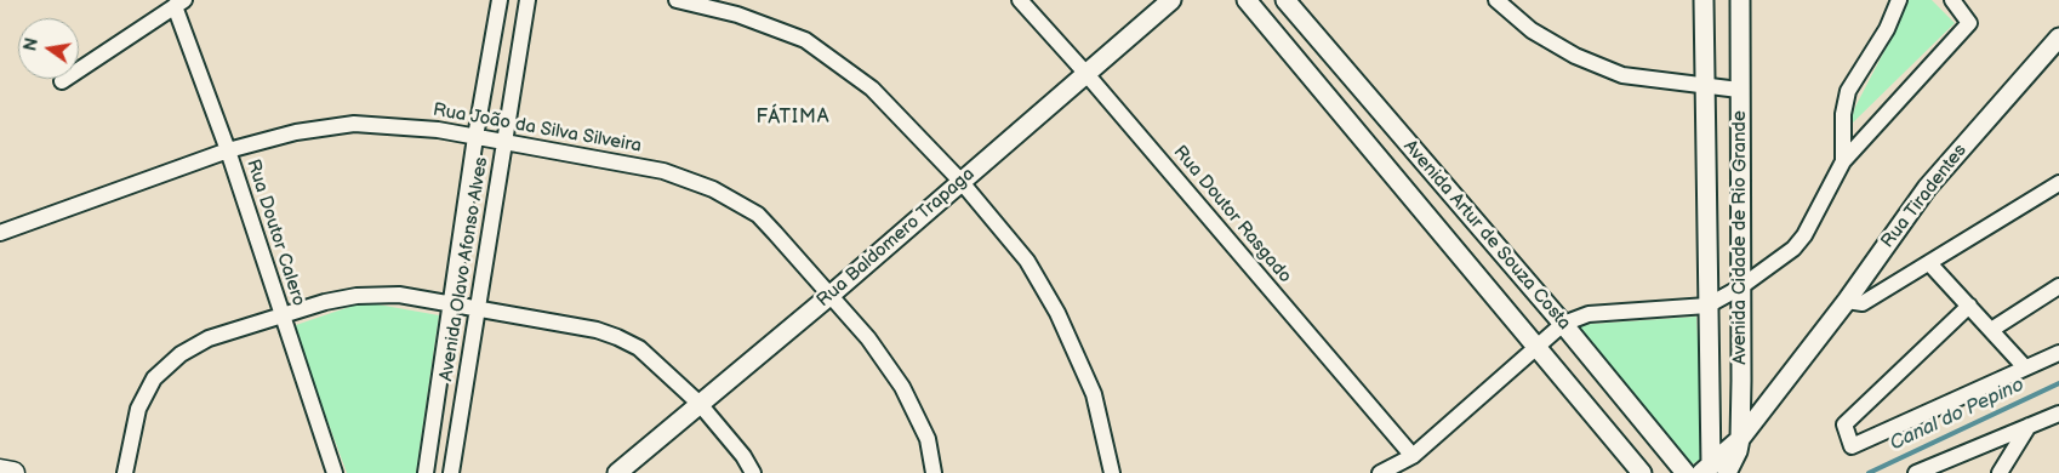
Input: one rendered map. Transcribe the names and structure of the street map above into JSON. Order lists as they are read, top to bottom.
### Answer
{
  "streets": {
    "street": [
      "Rua João da Silva Silveira",
      "Rua Tiradentes",
      "Rua Doutor Rasgado",
      "Rua Doutor Calero",
      "Avenida Artur de Souza Costa",
      "Rua Baldomero Trapaga",
      "Avenida Cidade de Rio Grande",
      "Avenida Olavo Afonso Alves"
    ]
  },
  "crossings": [
    ["Rua João da Silva Silveira", "Rua Doutor Calero"],
    ["Rua João da Silva Silveira", "Rua Baldomero Trapaga"],
    ["Rua João da Silva Silveira", "Avenida Olavo Afonso Alves"],
    ["Rua Tiradentes", "Avenida Cidade de Rio Grande"],
    ["Rua Doutor Rasgado", "Rua Baldomero Trapaga"]
  ],
  "districts": ["FÁTIMA"],
  "water": ["Canal do Pepino"],
  "north": "left"
}
